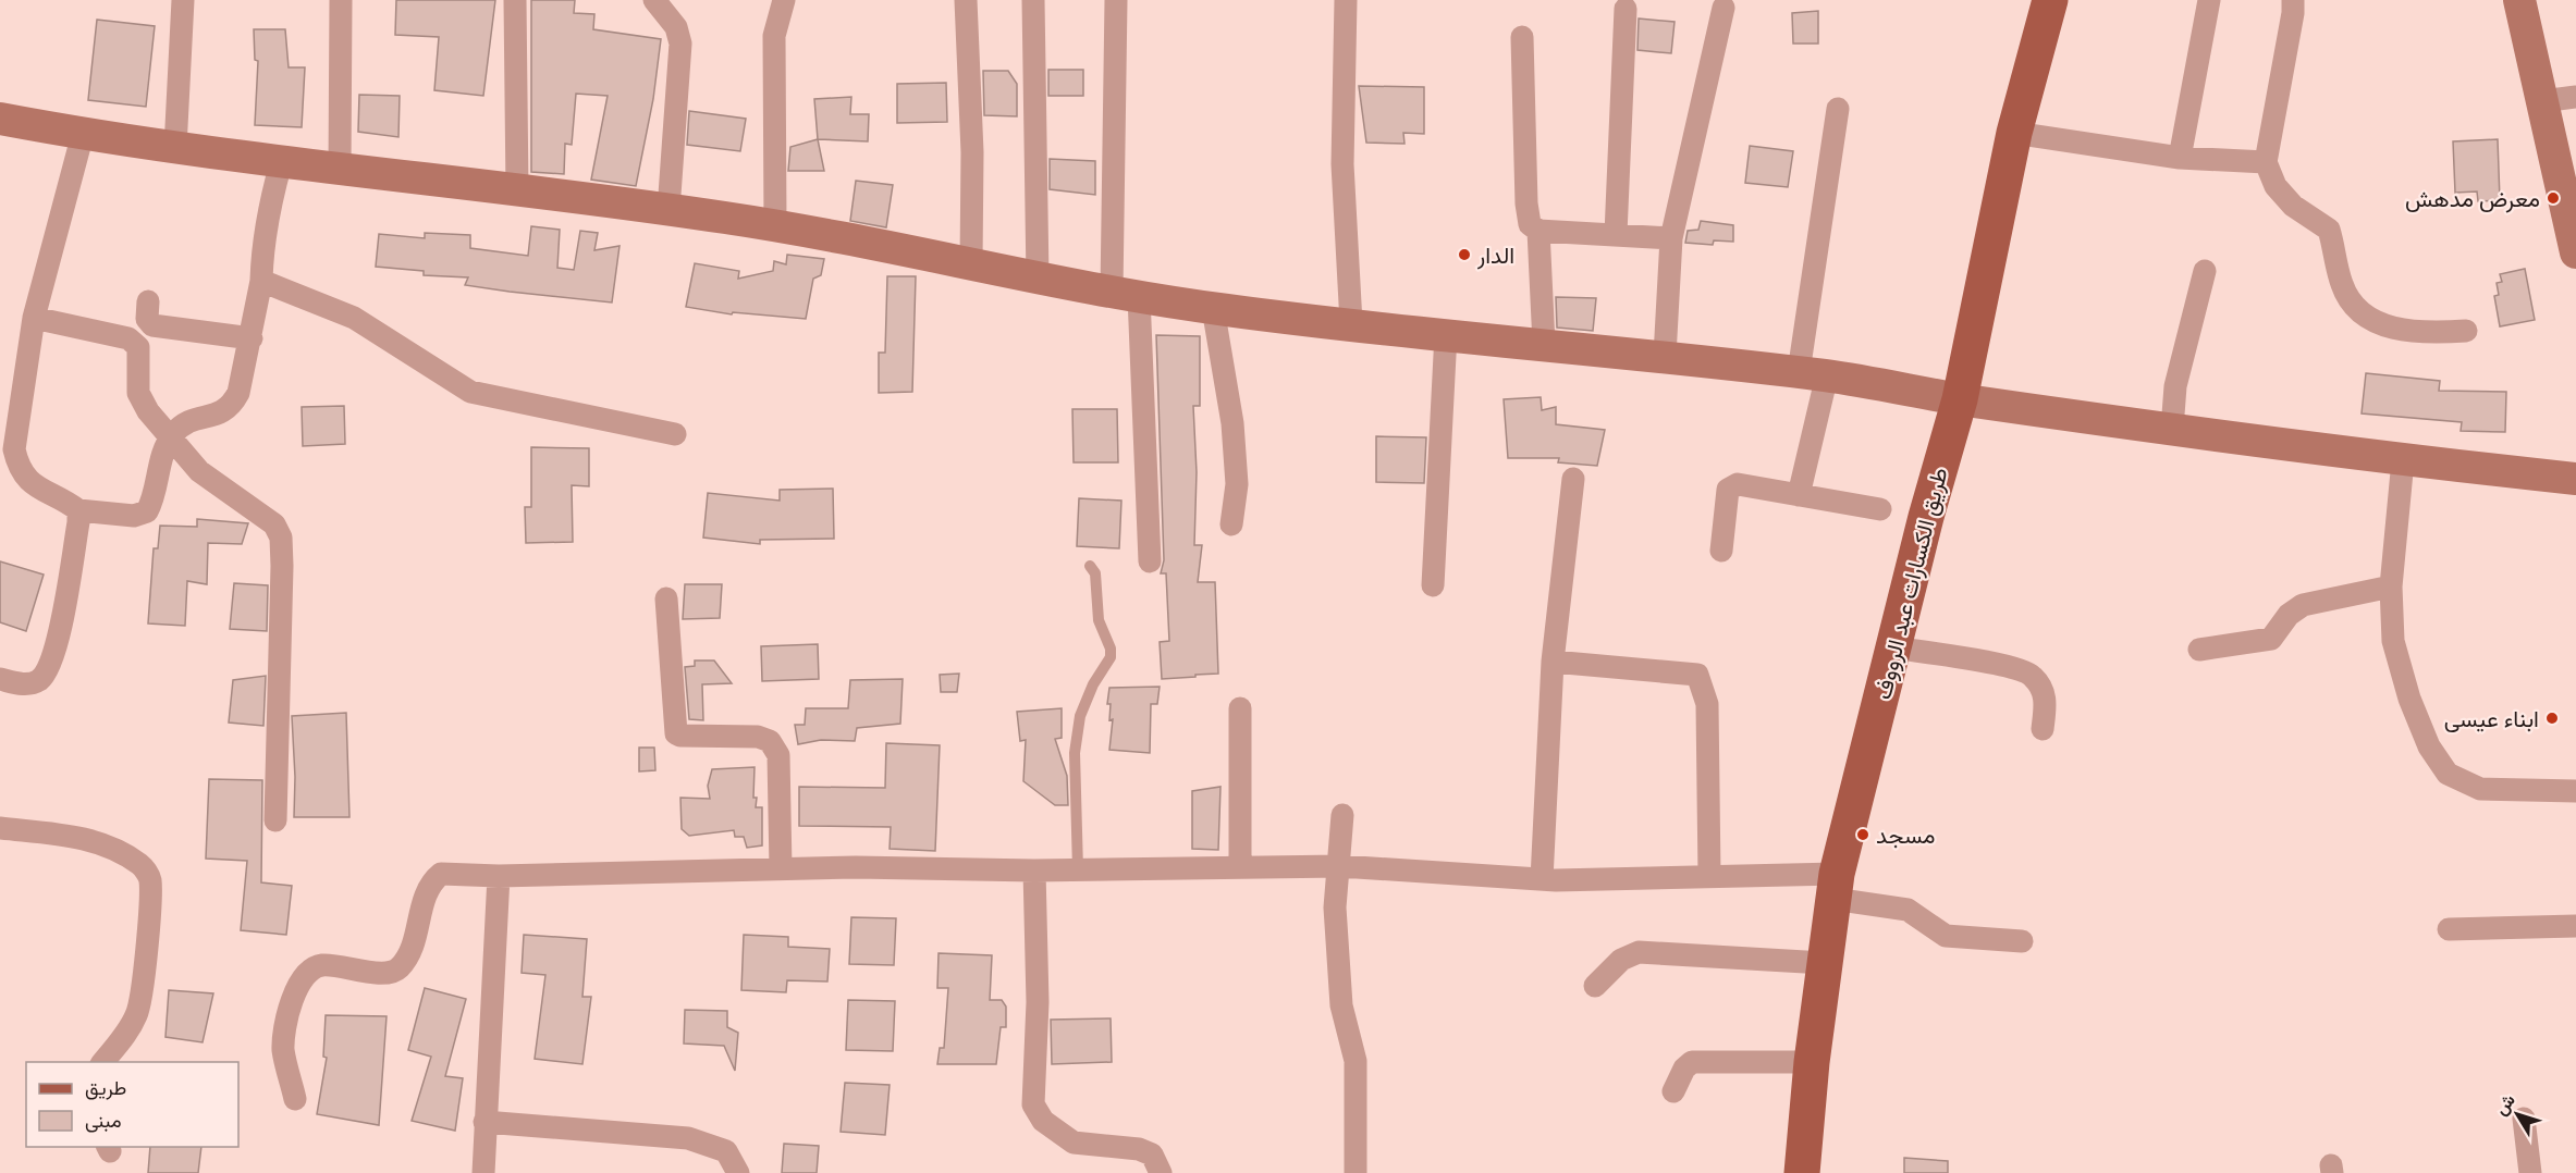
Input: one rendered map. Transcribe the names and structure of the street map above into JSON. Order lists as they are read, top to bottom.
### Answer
{
  "streets": {
    "main road": ["طريق الكسارات عبد الرووف"]
  },
  "places": [
    "معرض مدهش",
    "الدار",
    "ابناء عيسى",
    "مسجد"
  ],
  "legend": ["طريق", "مبنى"],
  "north": "top left"
}
